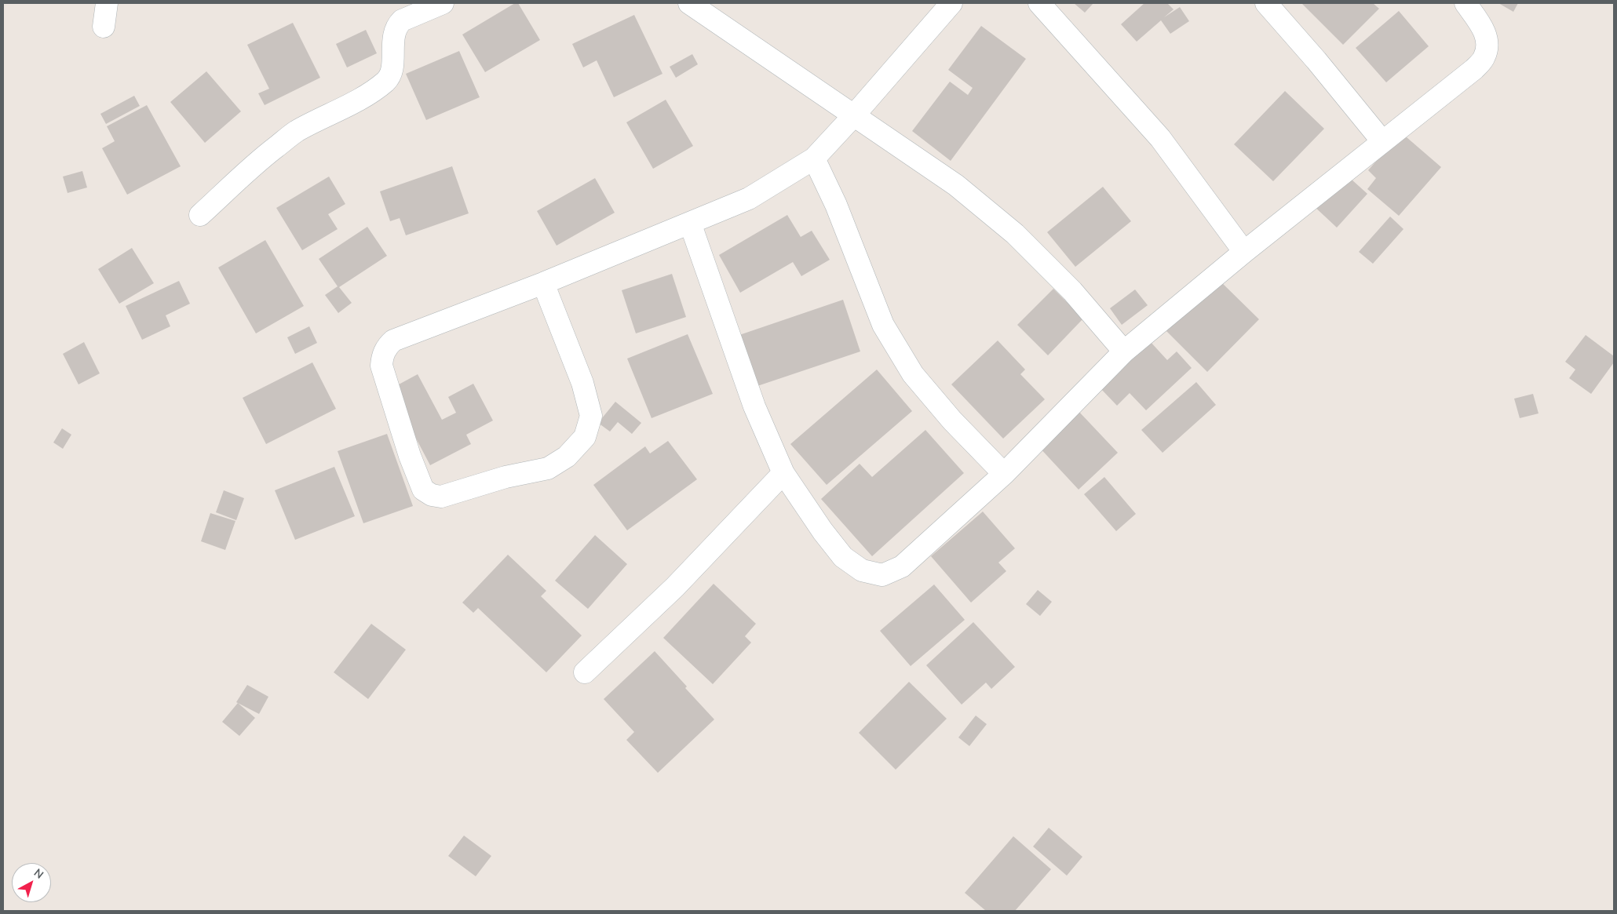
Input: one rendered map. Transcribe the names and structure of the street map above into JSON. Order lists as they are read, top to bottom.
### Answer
{
  "north": "top right"
}
